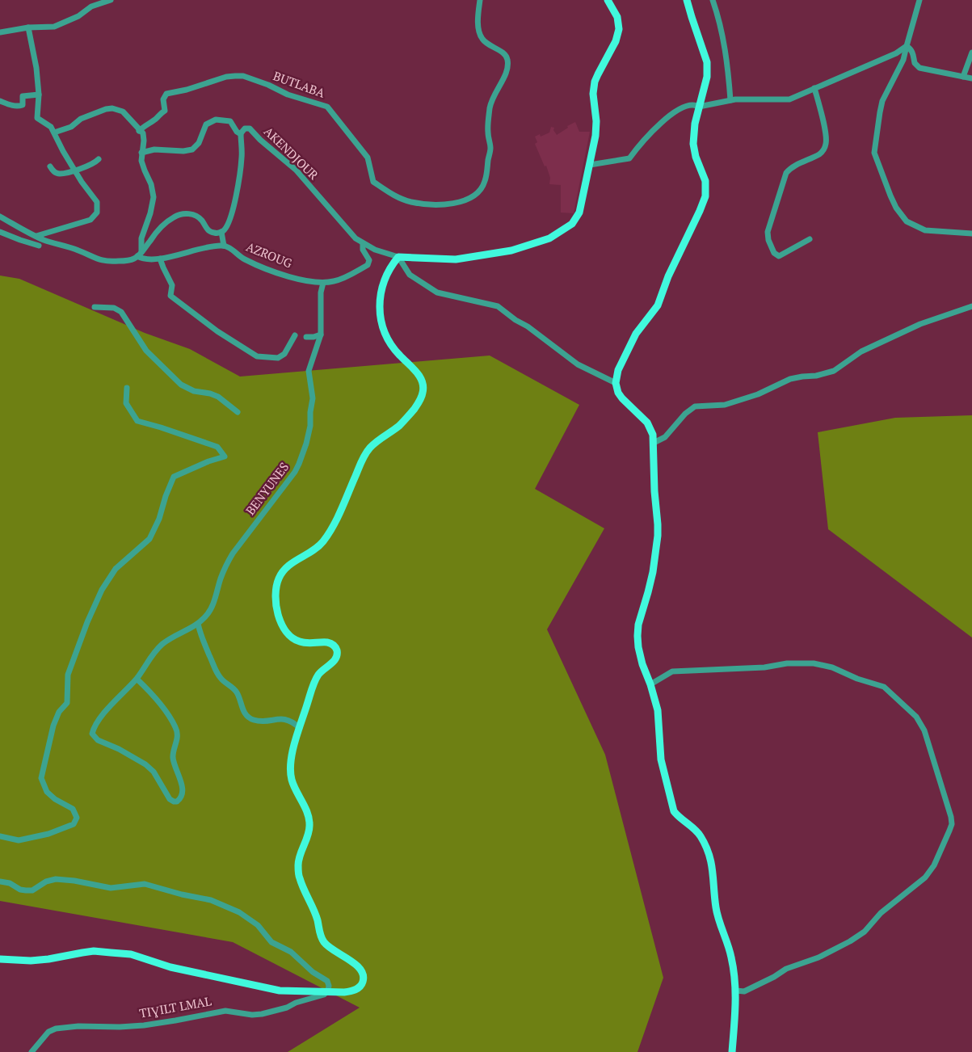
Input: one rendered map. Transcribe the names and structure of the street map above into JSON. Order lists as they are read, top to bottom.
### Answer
{
  "streets": {
    "street": [
      "BUTLABA",
      "AKENDJOUR",
      "AZROUG",
      "BENYUNES",
      "TIƔILT LMAL"
    ]
  },
  "crossings": [
    ["AKENDJOUR", "AZROUG"],
    ["AZROUG", "BENYUNES"]
  ]
}
